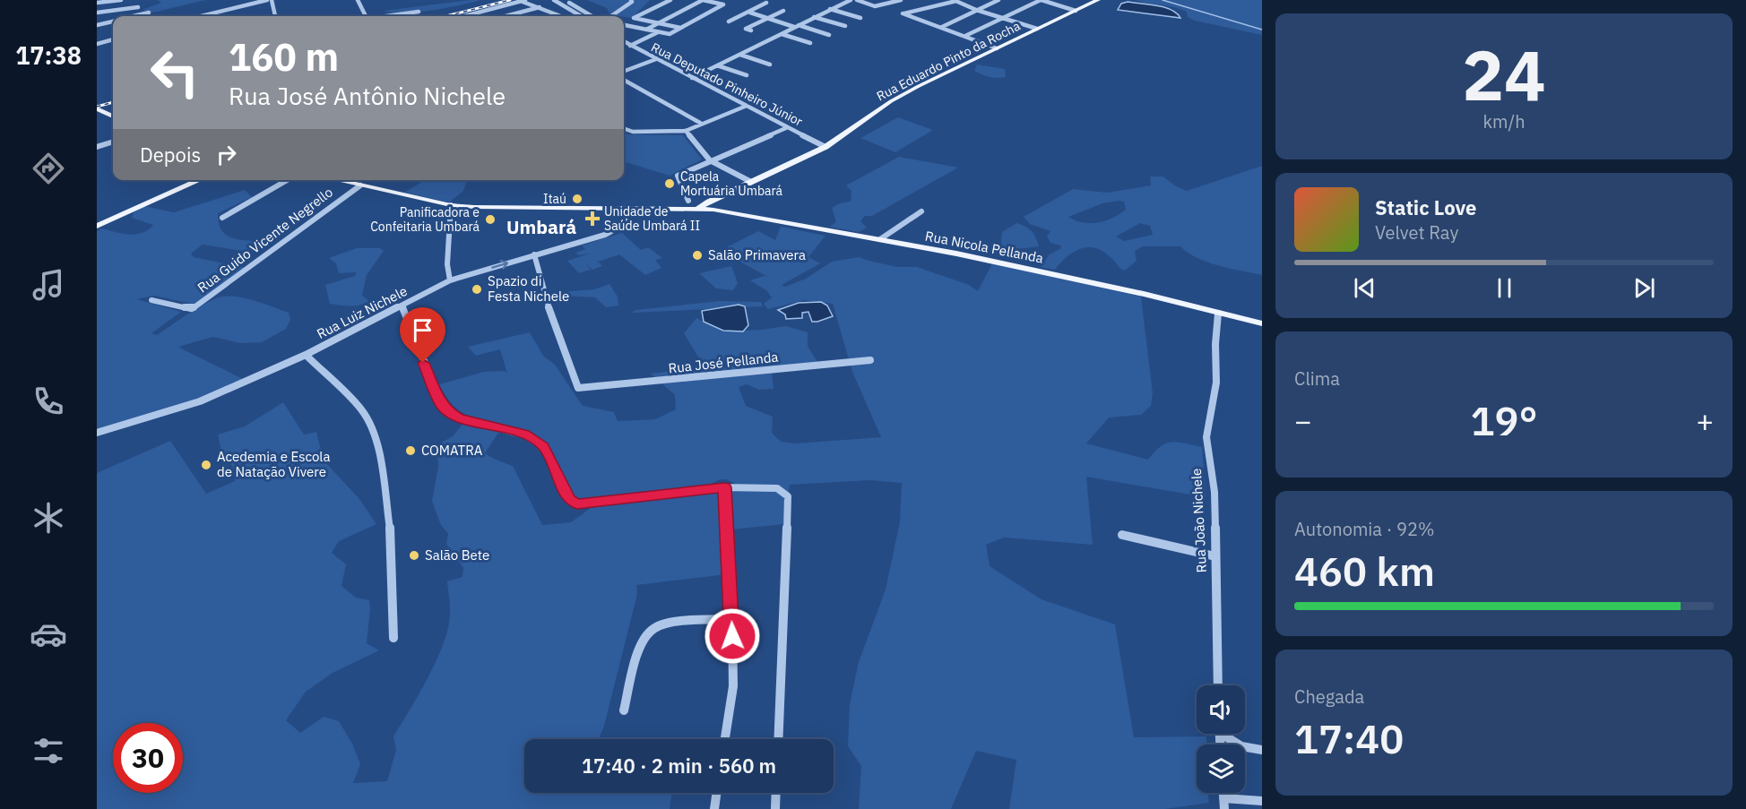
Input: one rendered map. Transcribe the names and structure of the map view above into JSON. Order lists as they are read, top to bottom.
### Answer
{
  "streets": {
    "main road": ["Rua Eduardo Pinto da Rocha", "Rua Nicola Pellanda"],
    "street": [
      "Rua Deputado Pinheiro Júnior",
      "Rua Guido Vicente Negrello",
      "Rua Luiz Nichele",
      "Rua José Pellanda",
      "Rua João Nichele"
    ]
  },
  "crossings": [
    ["Rua Eduardo Pinto da Rocha", "Rua Deputado Pinheiro Júnior"],
    ["Rua Eduardo Pinto da Rocha", "Rua Nicola Pellanda"],
    ["Rua Nicola Pellanda", "Rua Luiz Nichele"],
    ["Rua Nicola Pellanda", "Rua João Nichele"],
    ["Rua Luiz Nichele", "Rua José Pellanda"]
  ],
  "districts": ["Umbará"],
  "places": {
    "other": [
      "Capela Mortuária Umbará",
      "Itaú",
      "Panificadora e Confeitaria Umbará",
      "Salão Primavera",
      "Spazio di Festa Nichele",
      "COMATRA",
      "Acedemia e Escola de Natação Vivere",
      "Salão Bete"
    ],
    "health": ["Unidade de Saúde Umbará II"]
  },
  "page": {
    "tabs": "17:38",
    "tile": [
      ["24", "km/h"],
      "Clima",
      ["Autonomia · 92%", "460 km"],
      ["Chegada", "17:40"]
    ],
    "turn": ["160 m", "Rua José Antônio Nichele"],
    "then": "Depois",
    "song": ["Static Love", "Velvet Ray"],
    "heat": ["−", "19°", "+"],
    "limit": "30",
    "trip": "17:40 · 2 min · 560 m"
  }
}
